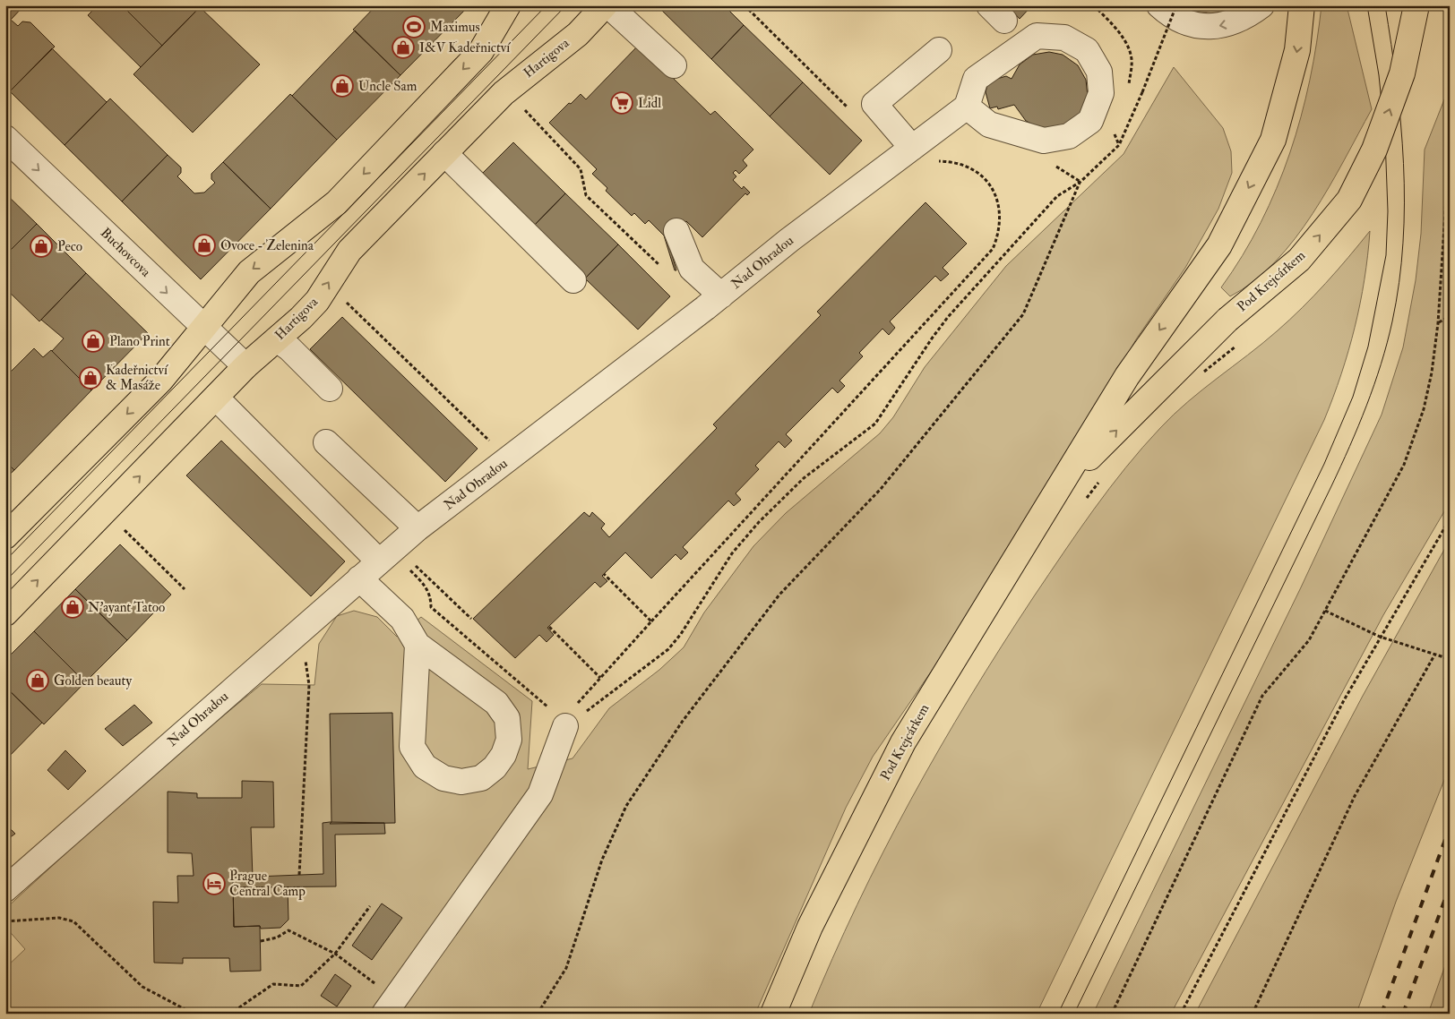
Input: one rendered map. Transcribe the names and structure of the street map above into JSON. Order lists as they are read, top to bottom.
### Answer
{
  "streets": {
    "main road": ["Hartigova", "Pod Krejcárkem"],
    "street": ["Buchovcova", "Nad Ohradou"]
  },
  "crossings": [
    ["Hartigova", "Buchovcova"]
  ],
  "one_way": ["Buchovcova"],
  "places": {
    "sports": ["Maximus"],
    "shop": [
      "I&V Kadeřnictví",
      "Uncle Sam",
      "Ovoce - Zelenina",
      "Peco",
      "Plano Print",
      "Kadeřnictví & Masáže",
      "N'ayant Tatoo",
      "Golden beauty"
    ],
    "supermarket": ["Lidl"],
    "hotel": ["Prague Central Camp"]
  }
}
